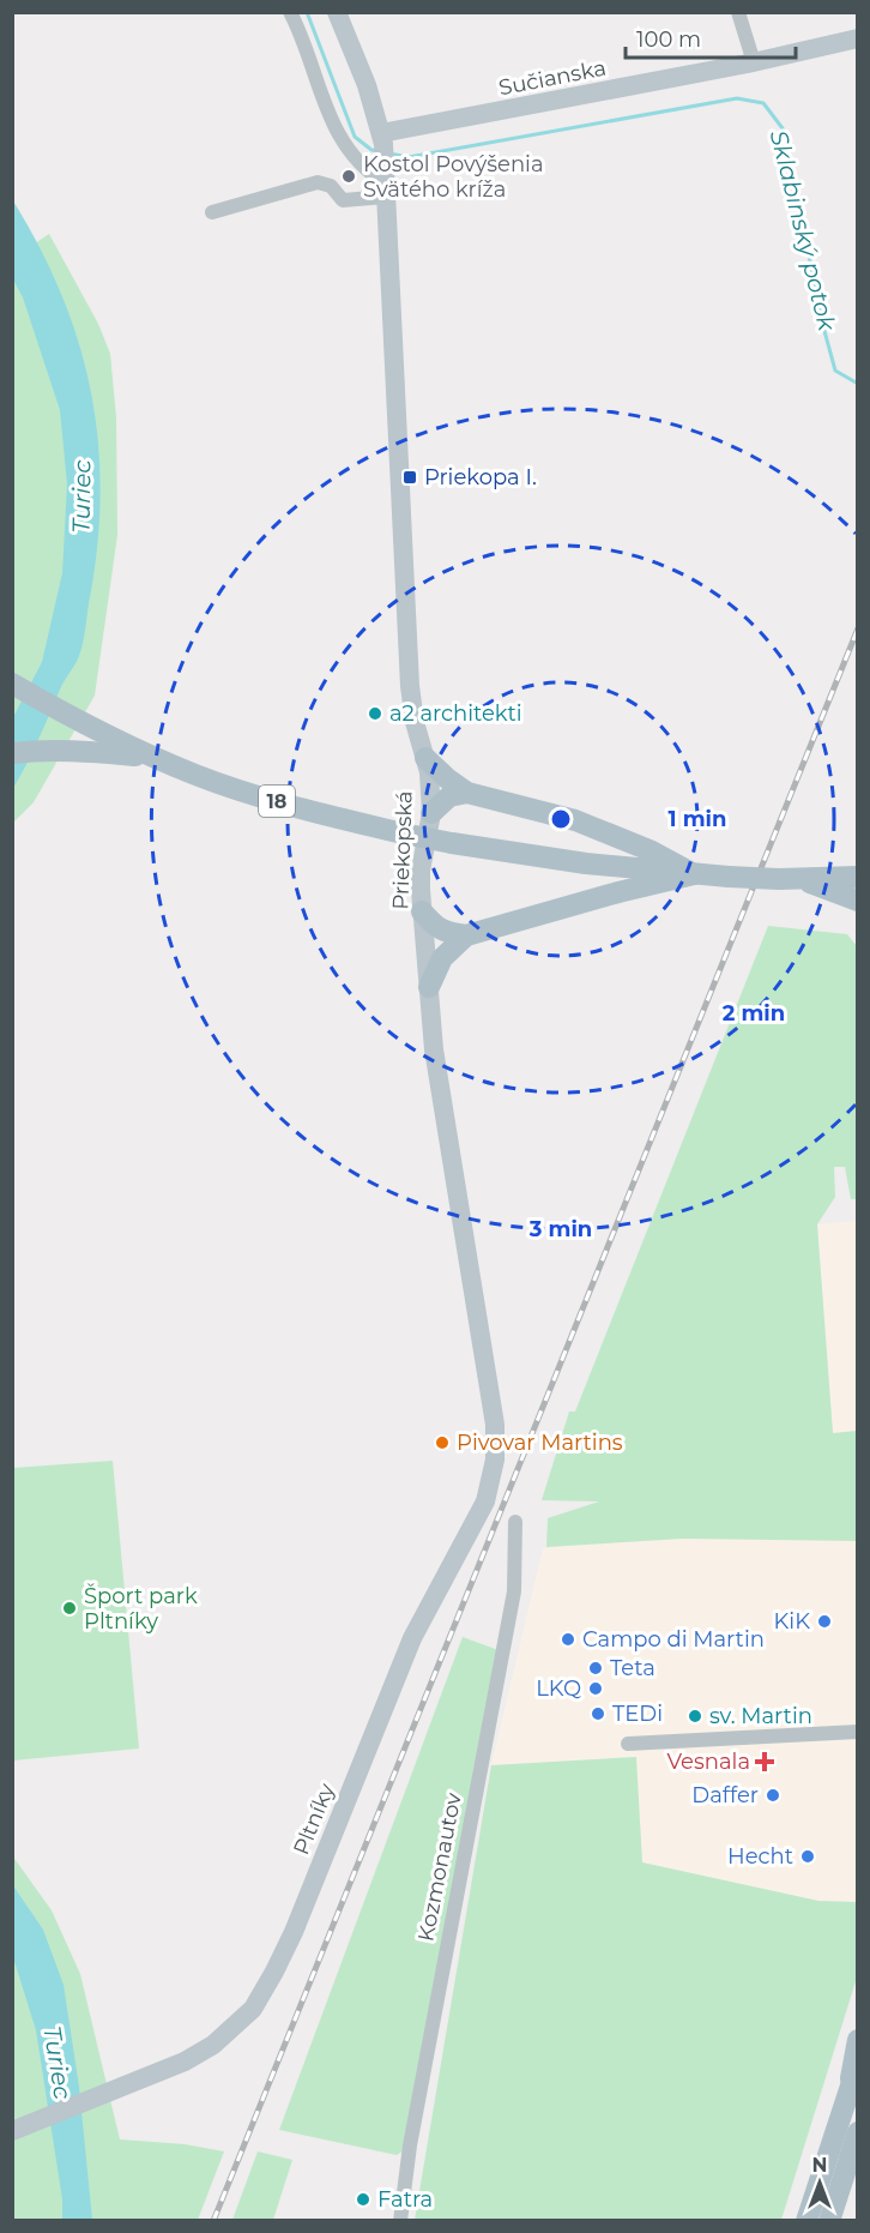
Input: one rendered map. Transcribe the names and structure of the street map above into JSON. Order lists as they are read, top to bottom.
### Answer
{
  "streets": {
    "main road": ["18"],
    "street": [
      "Sučianska",
      "Priekopská",
      "Pltníky",
      "Kozmonautov"
    ]
  },
  "crossings": [
    ["Sučianska", "Priekopská"],
    ["Priekopská", "Pltníky"]
  ],
  "water": ["Sklabinský potok", "Turiec"],
  "places": {
    "other": [
      "Kostol Povýšenia Svätého kríža",
      "a2 architekti",
      "Pivovar Martins",
      "Šport park Pltníky",
      "KiK",
      "Campo di Martin",
      "Teta",
      "LKQ",
      "TEDi",
      "sv. Martin",
      "Daffer",
      "Hecht",
      "Fatra"
    ],
    "transit": ["Priekopa I."],
    "health": ["Vesnala"]
  },
  "scale_bar": "100 m",
  "north": "top",
  "rings": ["1 min", "2 min", "3 min"]
}
